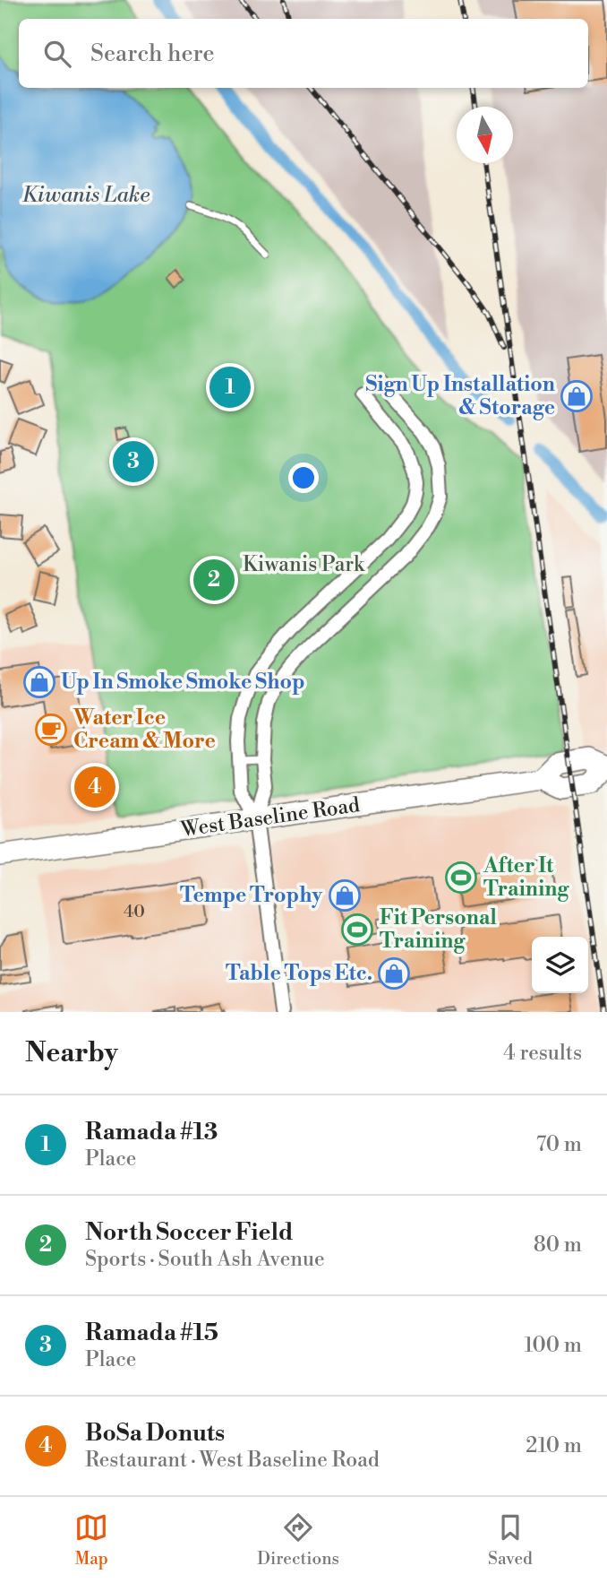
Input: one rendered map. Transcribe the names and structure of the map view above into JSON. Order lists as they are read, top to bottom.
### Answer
{
  "streets": {
    "main road": ["West Baseline Road"]
  },
  "water": ["Kiwanis Lake"],
  "parks": ["Kiwanis Park"],
  "places": {
    "shop": [
      "Sign Up Installation & Storage",
      "Up In Smoke Smoke Shop",
      "Tempe Trophy",
      "Table Tops Etc."
    ],
    "cafe": ["Water Ice Cream & More"],
    "sports": ["After It Training", "Fit Personal Training"]
  },
  "house_numbers": ["40"],
  "north": "bottom",
  "page": {
    "search": "Search here",
    "pins": [
      "1",
      "3",
      "2",
      "4"
    ],
    "heading": ["Nearby", "4 results"],
    "list": [
      {
        "mark": "1",
        "name": "Ramada #13",
        "note": "Place",
        "value": "70 m"
      },
      {
        "mark": "2",
        "name": "North Soccer Field",
        "note": "Sports · South Ash Avenue",
        "value": "80 m"
      },
      {
        "mark": "3",
        "name": "Ramada #15",
        "note": "Place",
        "value": "100 m"
      },
      {
        "mark": "4",
        "name": "BoSa Donuts",
        "note": "Restaurant · West Baseline Road",
        "value": "210 m"
      }
    ],
    "nav": ["Map", "Directions", "Saved"]
  }
}
